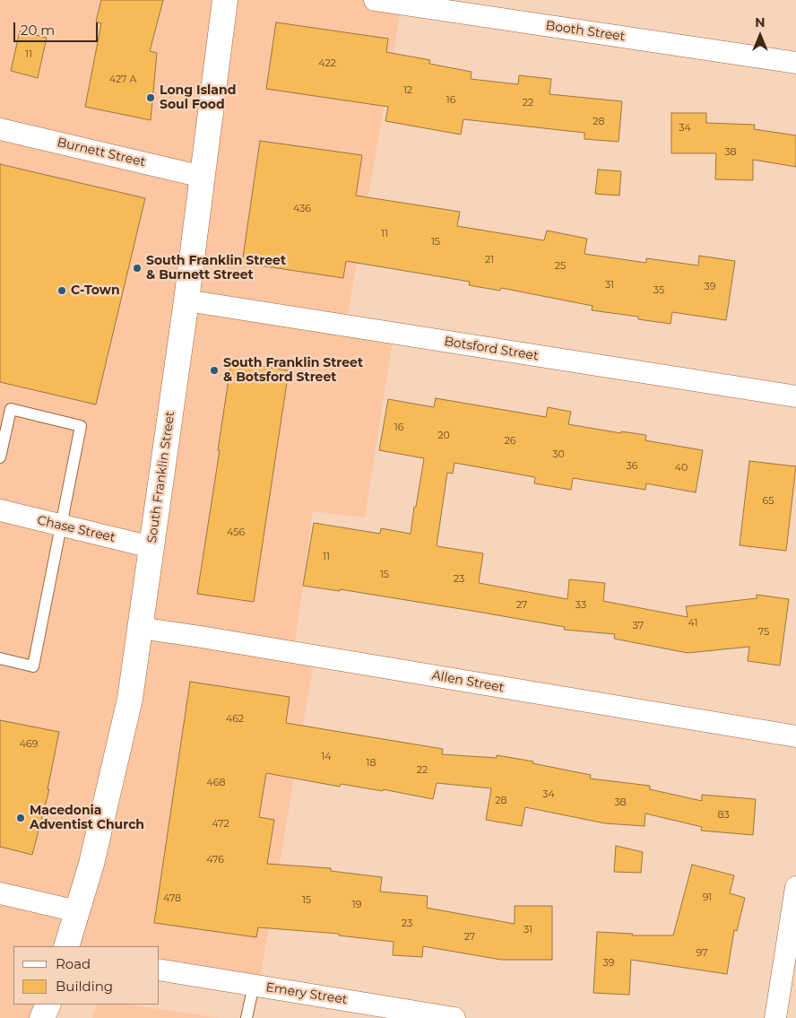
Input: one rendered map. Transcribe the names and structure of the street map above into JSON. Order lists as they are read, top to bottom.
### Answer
{
  "streets": {
    "main road": ["South Franklin Street"],
    "street": [
      "Booth Street",
      "Burnett Street",
      "Botsford Street",
      "Chase Street",
      "Allen Street",
      "Emery Street"
    ]
  },
  "crossings": [
    ["Burnett Street", "South Franklin Street"],
    ["Botsford Street", "South Franklin Street"],
    ["South Franklin Street", "Chase Street"],
    ["South Franklin Street", "Allen Street"]
  ],
  "places": [
    "Long Island Soul Food",
    "South Franklin Street & Burnett Street",
    "C-Town",
    "South Franklin Street & Botsford Street",
    "Macedonia Adventist Church"
  ],
  "house_numbers": [
    "11",
    "422",
    "427 A",
    "12",
    "16",
    "22",
    "28",
    "34",
    "38",
    "436",
    "11",
    "15",
    "21",
    "25",
    "31",
    "39",
    "35",
    "16",
    "20",
    "26",
    "30",
    "36",
    "40",
    "65",
    "456",
    "11",
    "15",
    "23",
    "27",
    "33",
    "41",
    "37",
    "75",
    "462",
    "469",
    "14",
    "18",
    "22",
    "468",
    "34",
    "28",
    "38",
    "83",
    "472",
    "476",
    "91",
    "478",
    "15",
    "19",
    "23",
    "31",
    "27",
    "97",
    "39"
  ],
  "legend": ["Road", "Building"],
  "scale_bar": "20 m",
  "north": "top"
}
